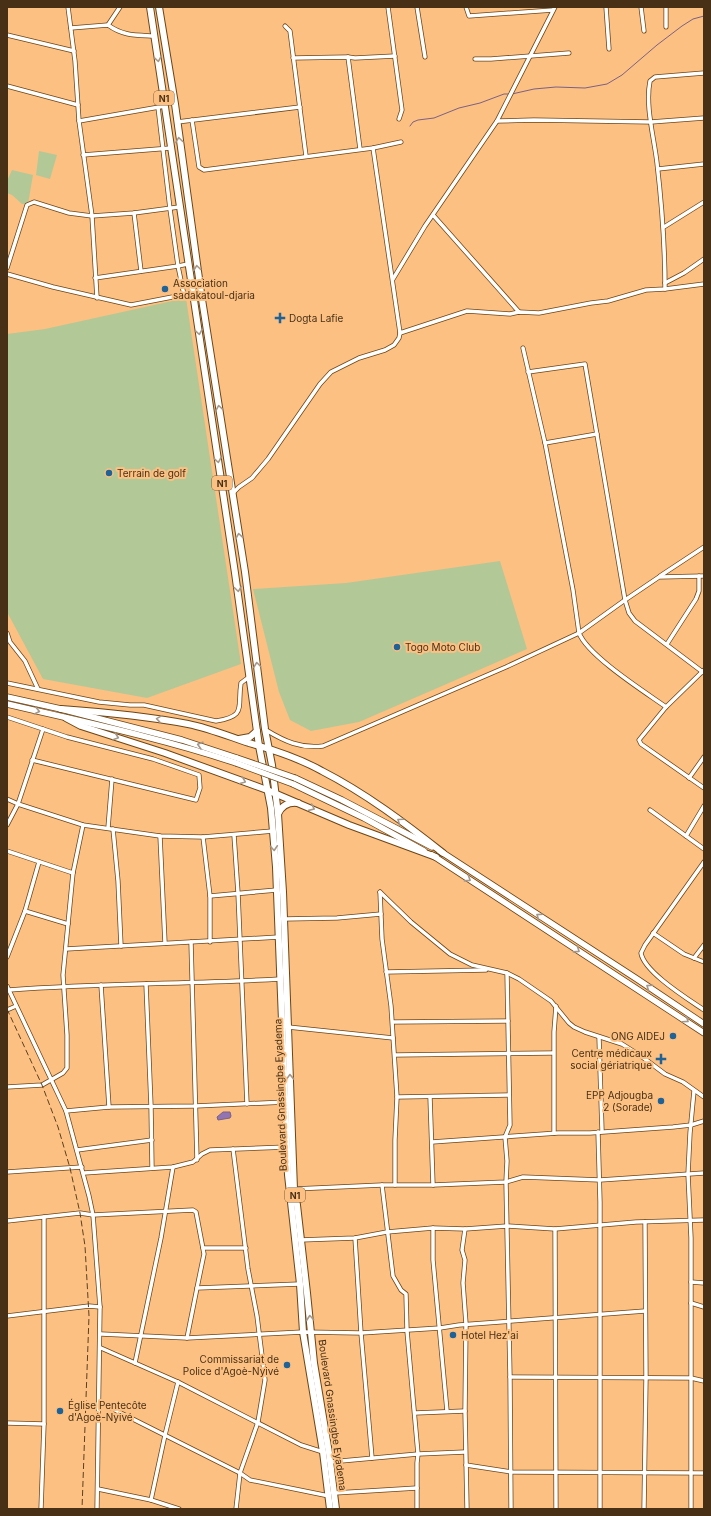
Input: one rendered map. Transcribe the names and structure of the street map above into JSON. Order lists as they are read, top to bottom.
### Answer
{
  "streets": {
    "highway": ["N1", "Boulevard Gnassingbe Eyadema"]
  },
  "crossings": [
    ["N1", "Boulevard Gnassingbe Eyadema"]
  ],
  "places": {
    "other": [
      "Association sadakatoul-djaria",
      "Terrain de golf",
      "Togo Moto Club",
      "ONG AIDEJ",
      "EPP Adjougba 2 (Sorade)",
      "Hotel Hez'ai",
      "Commissariat de Police d'Agoè-Nyivé",
      "Église Pentecôte d'Agoè-Nyivé"
    ],
    "health": ["Dogta Lafie", "Centre médicaux social gériatrique"]
  }
}
